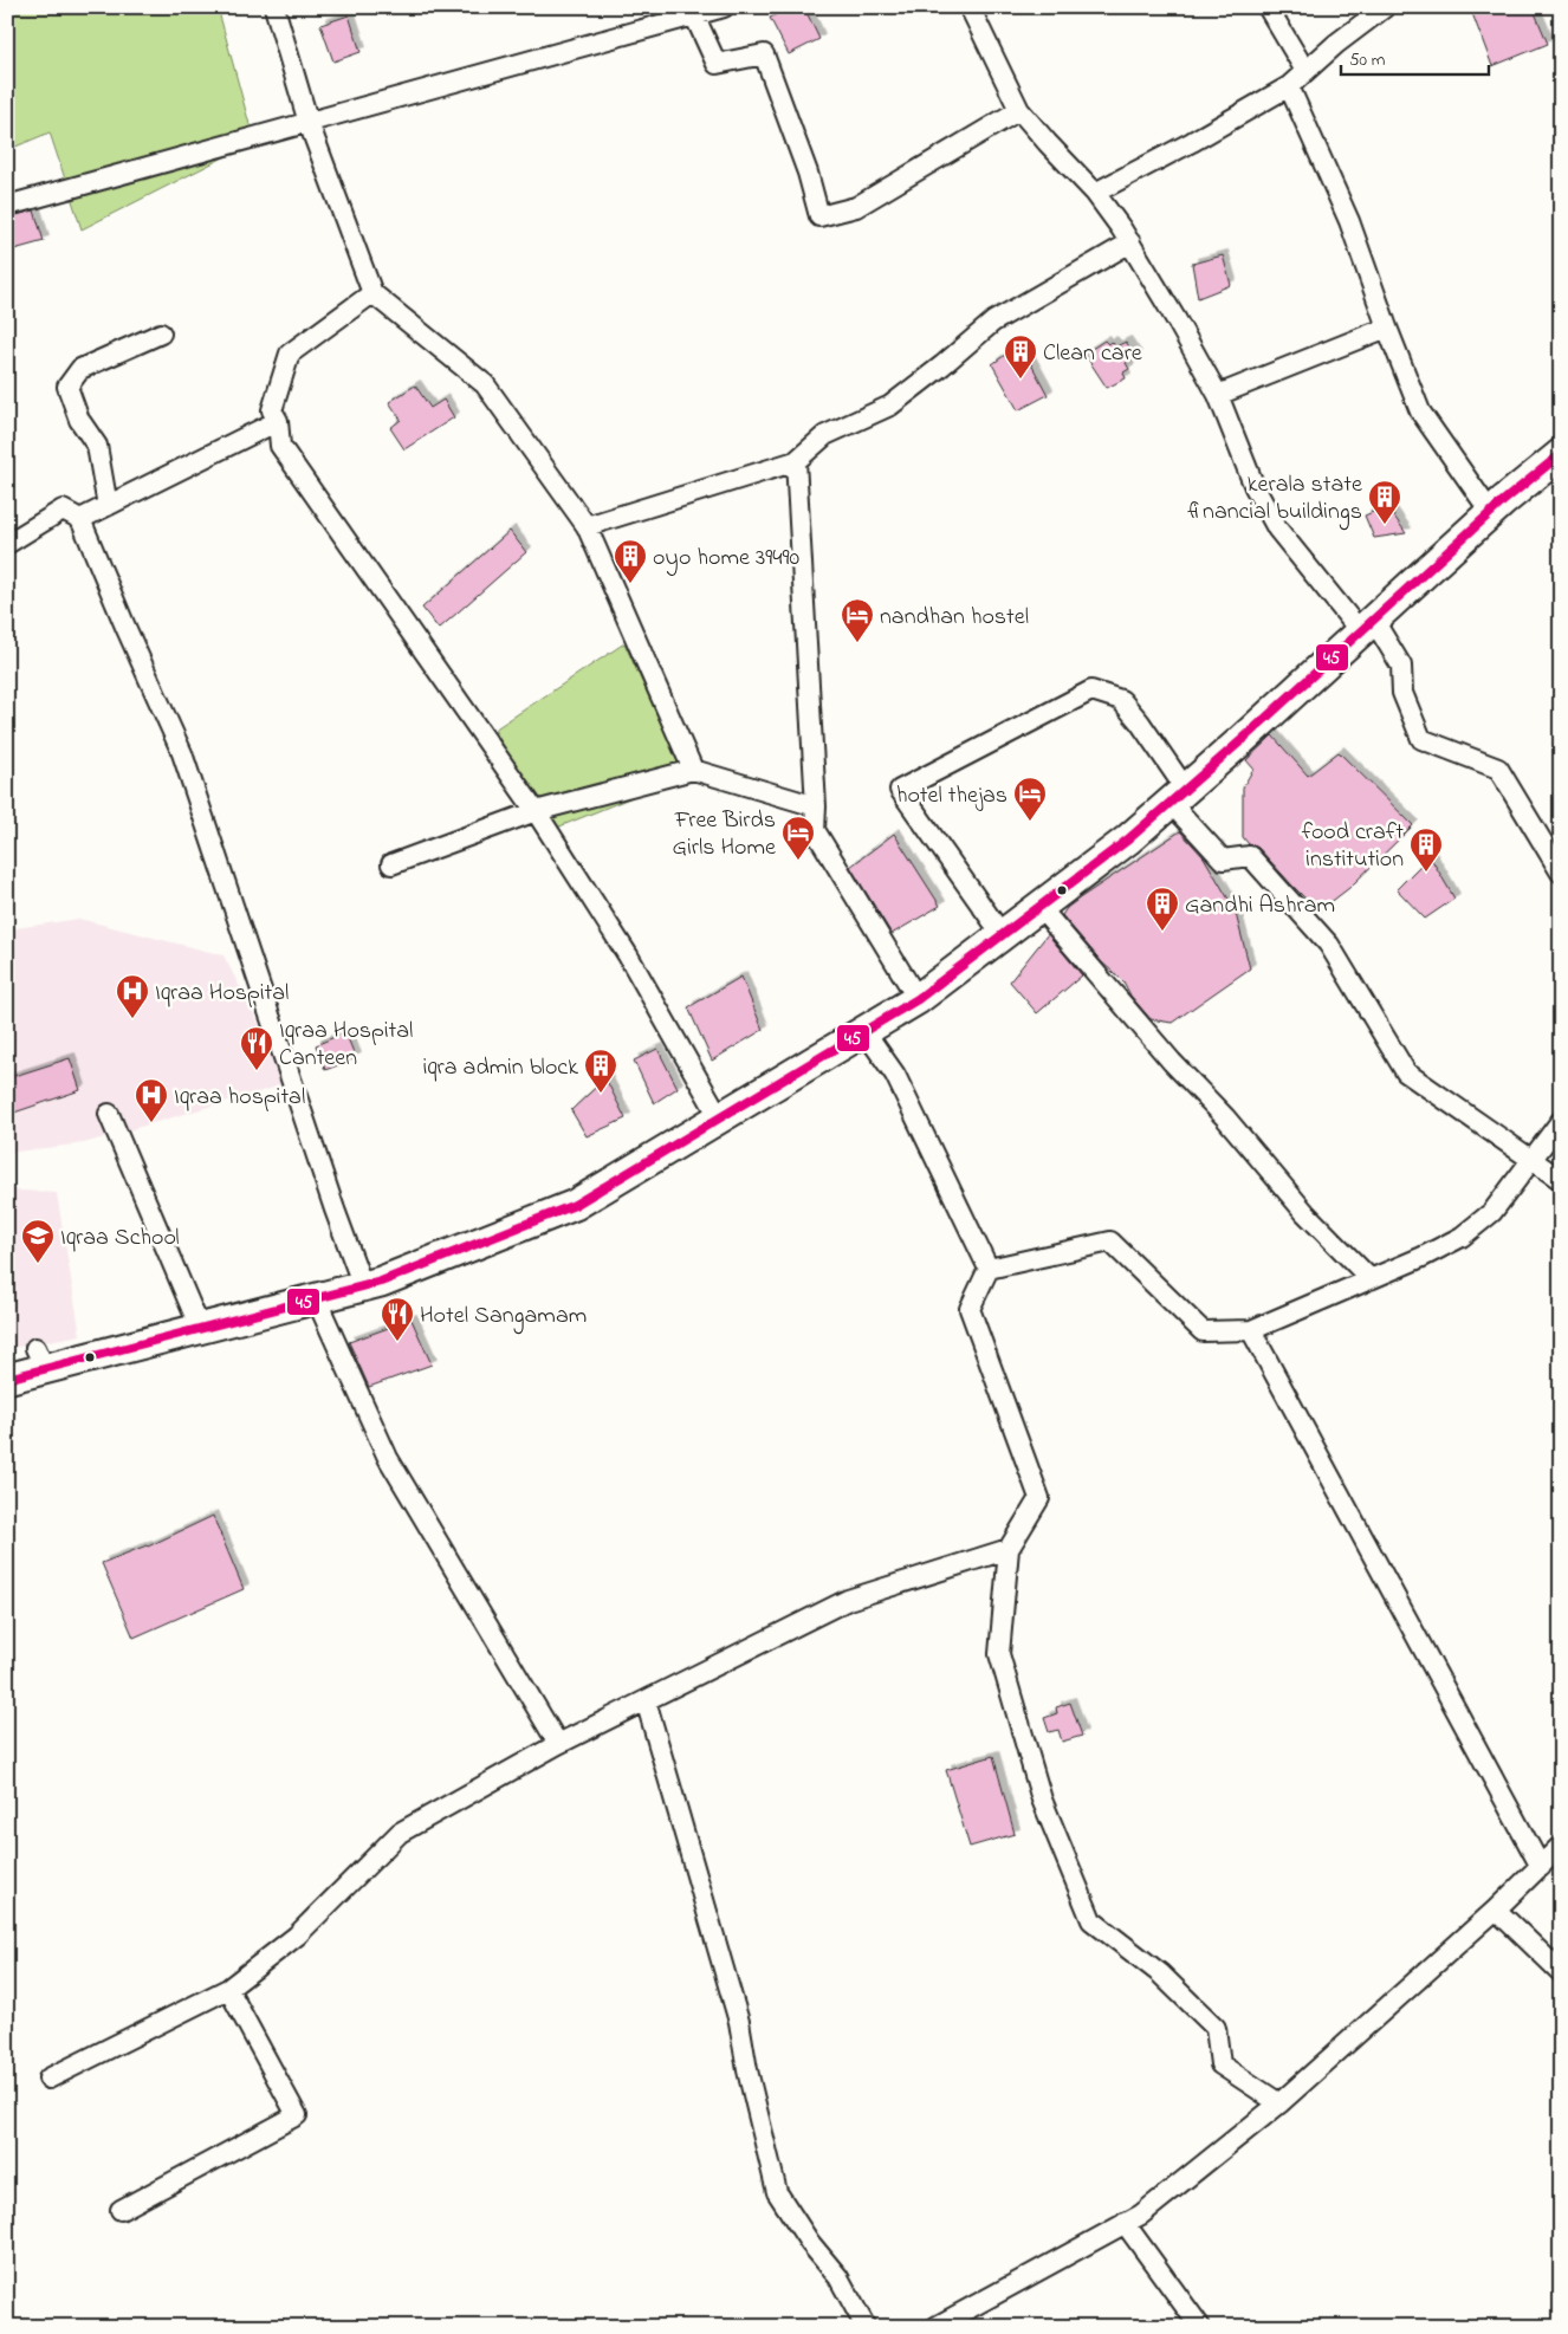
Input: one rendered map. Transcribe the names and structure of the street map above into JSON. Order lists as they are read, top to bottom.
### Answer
{
  "places": {
    "building": [
      "Clean care",
      "kerala state financial buildings",
      "oyo home 39490",
      "food craft institution",
      "Gandhi Ashram",
      "iqra admin block"
    ],
    "hotel": ["nandhan hostel", "hotel thejas", "Free Birds Girls Home"],
    "hospital": ["Iqraa Hospital", "Iqraa hospital"],
    "restaurant": ["Iqraa Hospital Canteen", "Hotel Sangamam"],
    "school or university": ["Iqraa School"]
  },
  "lines": ["transit line 45"],
  "scale_bar": "50 m"
}
